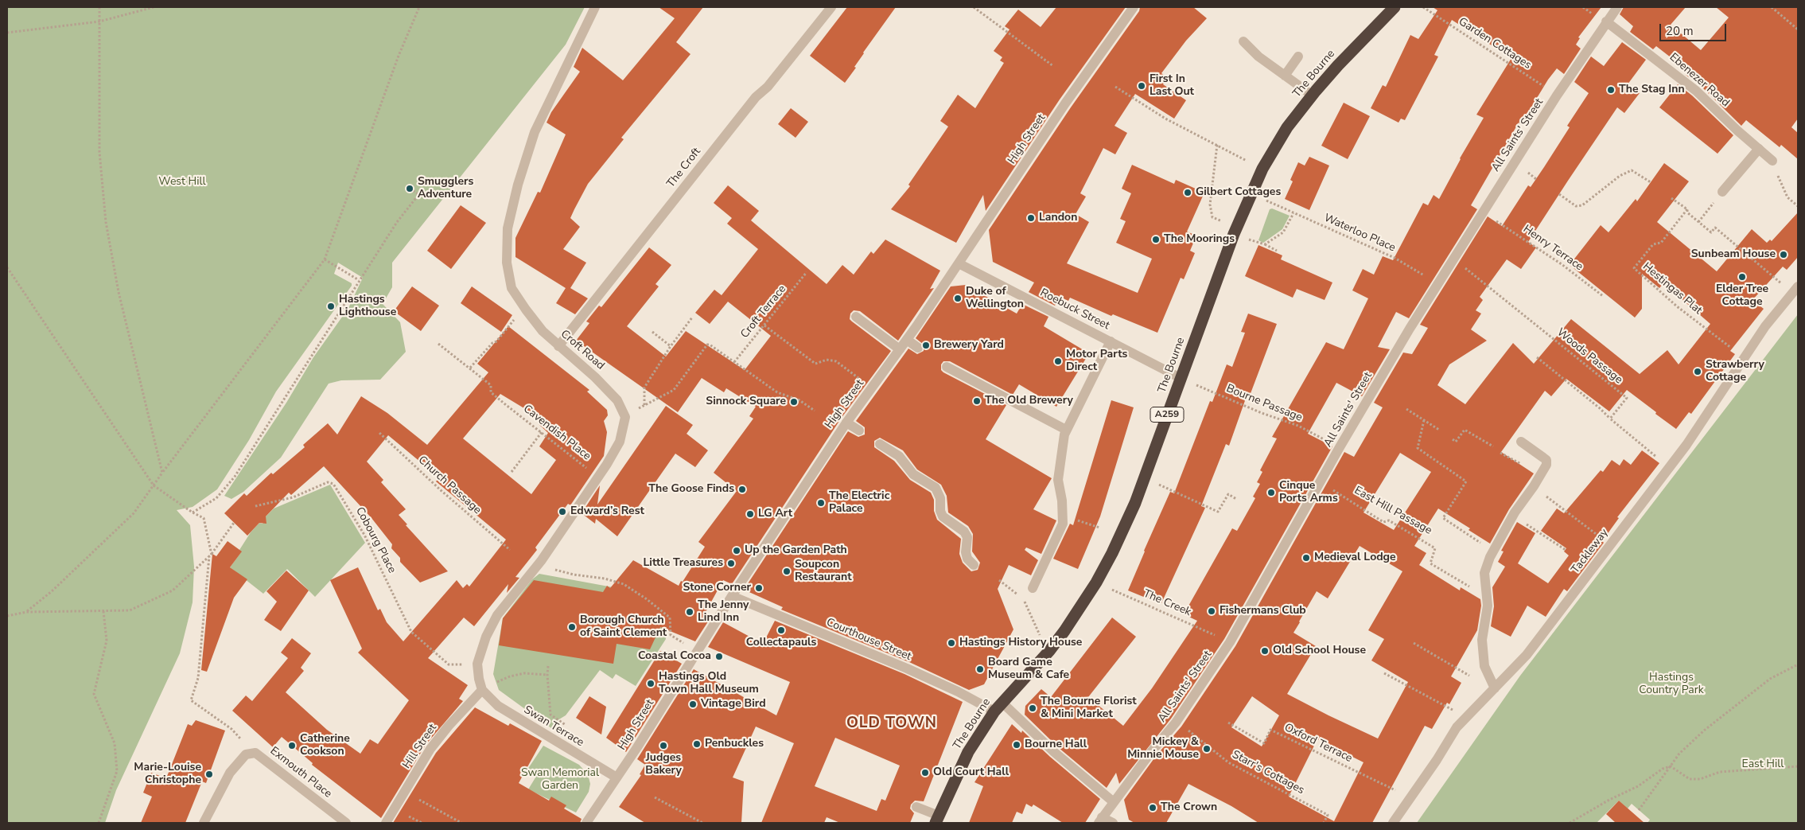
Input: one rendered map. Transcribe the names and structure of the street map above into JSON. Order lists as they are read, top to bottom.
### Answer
{
  "streets": {
    "highway": ["The Bourne", "A259"],
    "street": [
      "Ebenezer Road",
      "All Saints' Street",
      "High Street",
      "The Croft",
      "Roebuck Street",
      "Croft Road",
      "Tackleway",
      "Courthouse Street",
      "Swan Terrace",
      "Hill Street",
      "Exmouth Place"
    ],
    "path": [
      "Garden Cottages",
      "Waterloo Place",
      "Henry Terrace",
      "Hestingas Plat",
      "Croft Terrace",
      "Woods Passage",
      "Bourne Passage",
      "Cavendish Place",
      "Church Passage",
      "East Hill Passage",
      "Cobourg Place",
      "The Creek",
      "Oxford Terrace",
      "Starr's Cottages"
    ]
  },
  "crossings": [
    ["Garden Cottages", "All Saints' Street"],
    ["The Bourne", "Roebuck Street"],
    ["The Bourne", "Bourne Passage"],
    ["The Bourne", "The Creek"],
    ["The Bourne", "Courthouse Street"],
    ["Ebenezer Road", "All Saints' Street"],
    ["All Saints' Street", "Waterloo Place"],
    ["All Saints' Street", "Bourne Passage"],
    ["All Saints' Street", "The Creek"],
    ["All Saints' Street", "Courthouse Street"],
    ["All Saints' Street", "Starr's Cottages"],
    ["High Street", "Roebuck Street"],
    ["High Street", "Courthouse Street"],
    ["High Street", "Swan Terrace"],
    ["The Croft", "Croft Road"],
    ["Hestingas Plat", "Tackleway"],
    ["Roebuck Street", "Bourne Passage"],
    ["Tackleway", "Oxford Terrace"],
    ["Swan Terrace", "Hill Street"]
  ],
  "districts": ["OLD TOWN"],
  "parks": [
    "West Hill",
    "Hastings Country Park",
    "East Hill",
    "Swan Memorial Garden"
  ],
  "places": [
    "First In Last Out",
    "The Stag Inn",
    "Smugglers Adventure",
    "Gilbert Cottages",
    "Landon",
    "The Moorings",
    "Sunbeam House",
    "Elder Tree Cottage",
    "Duke of Wellington",
    "Hastings Lighthouse",
    "Brewery Yard",
    "Motor Parts Direct",
    "Strawberry Cottage",
    "The Old Brewery",
    "Sinnock Square",
    "The Goose Finds",
    "Cinque Ports Arms",
    "The Electric Palace",
    "Edward’s Rest",
    "LG Art",
    "Up the Garden Path",
    "Medieval Lodge",
    "Little Treasures",
    "Soupcon Restaurant",
    "Stone Corner",
    "Fishermans Club",
    "The Jenny Lind Inn",
    "Borough Church of Saint Clement",
    "Collectapauls",
    "Hastings History House",
    "Old School House",
    "Coastal Cocoa",
    "Board Game Museum & Cafe",
    "Hastings Old Town Hall Museum",
    "Vintage Bird",
    "The Bourne Florist & Mini Market",
    "Penbuckles",
    "Bourne Hall",
    "Catherine Cookson",
    "Judges Bakery",
    "Mickey & Minnie Mouse",
    "Old Court Hall",
    "Marie-Louise Christophe",
    "The Crown"
  ],
  "scale_bar": "20 m"
}
